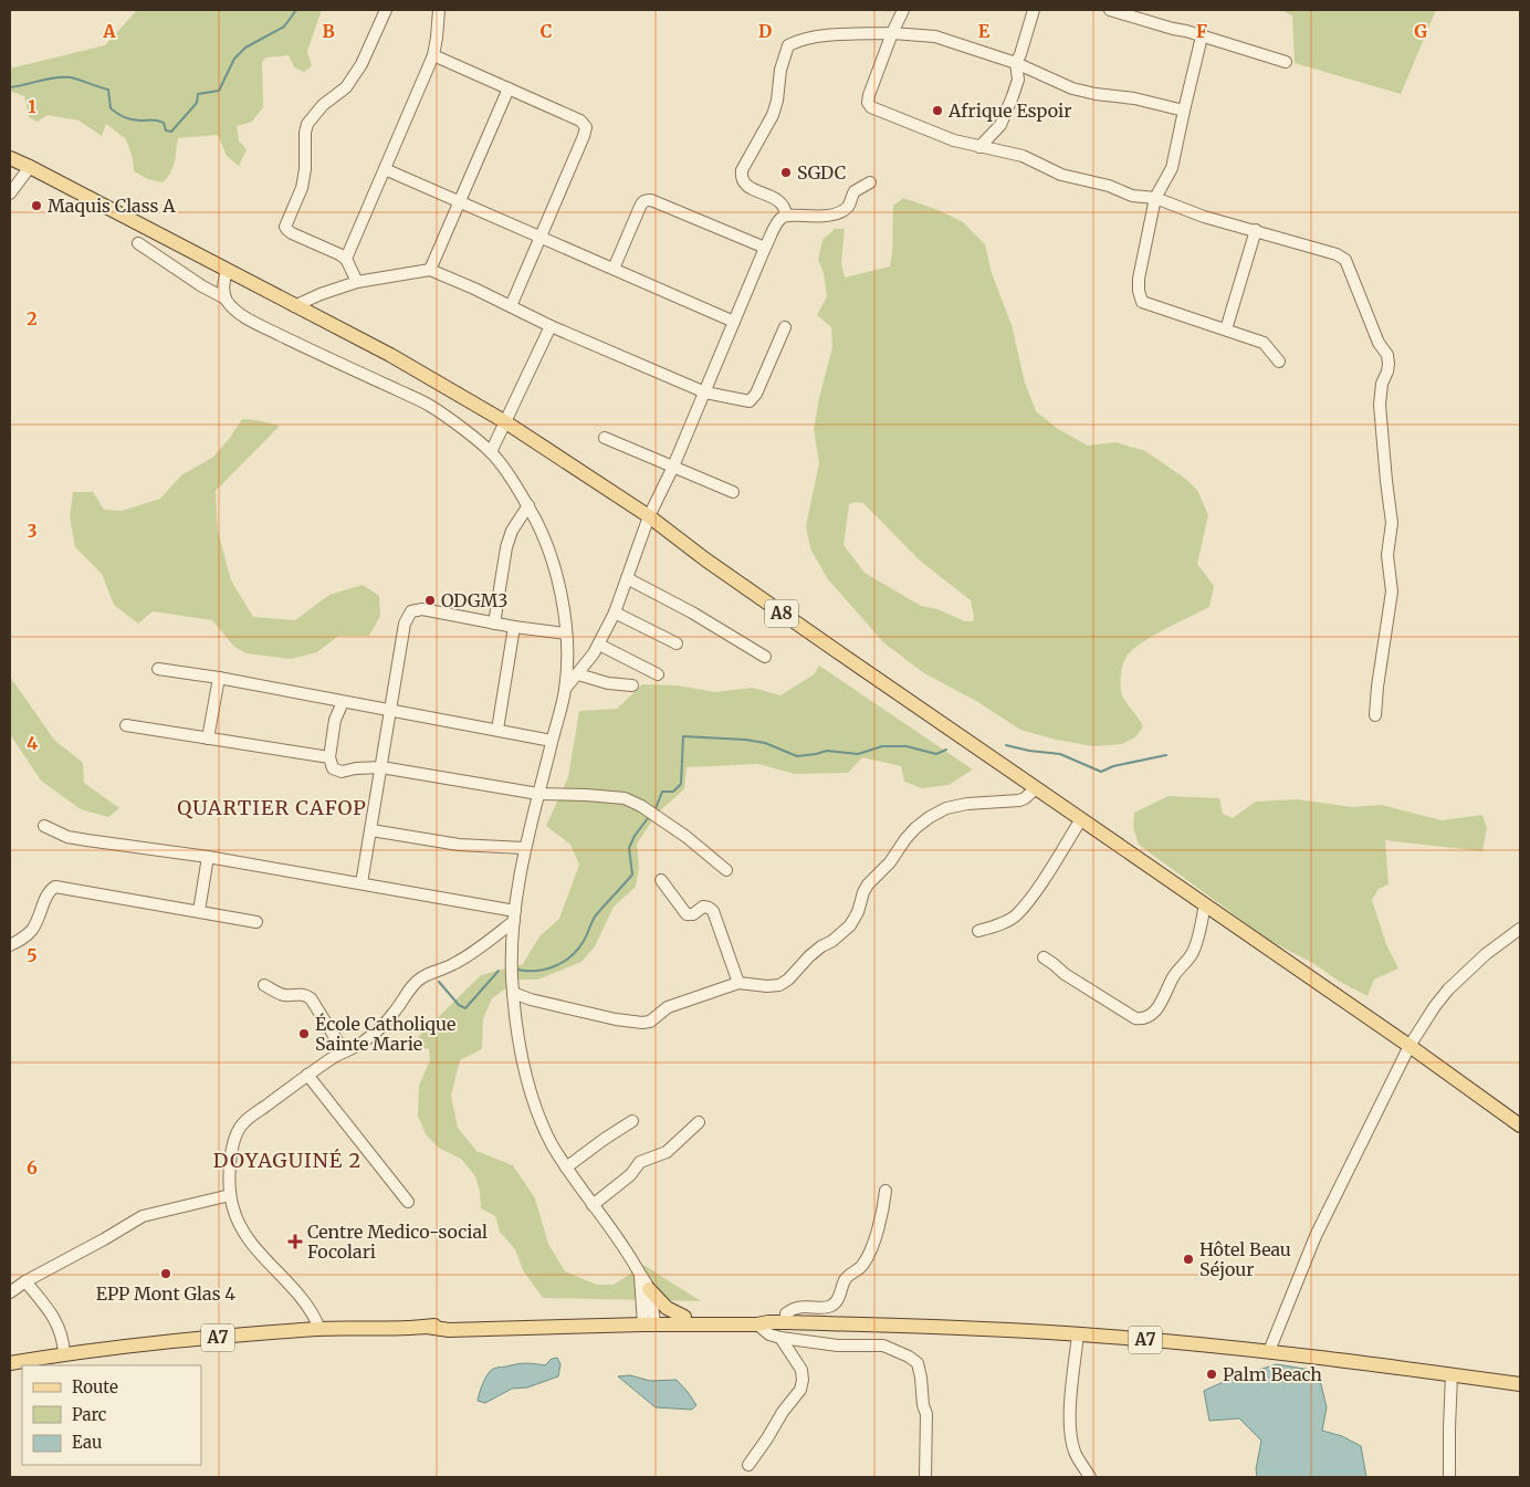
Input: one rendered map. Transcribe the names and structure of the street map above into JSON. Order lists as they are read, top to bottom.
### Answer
{
  "streets": {
    "main road": ["A8", "A7"]
  },
  "districts": ["QUARTIER CAFOP", "DOYAGUINÉ 2"],
  "places": {
    "other": [
      "Afrique Espoir",
      "SGDC",
      "Maquis Class A",
      "ODGM3",
      "École Catholique Sainte Marie",
      "Hôtel Beau Séjour",
      "EPP Mont Glas 4",
      "Palm Beach"
    ],
    "health": ["Centre Medico-social Focolari"]
  },
  "legend": ["Route", "Parc", "Eau"],
  "grid": {
    "columns": [
      "A",
      "B",
      "C",
      "D",
      "E",
      "F",
      "G"
    ],
    "rows": [
      "1",
      "2",
      "3",
      "4",
      "5",
      "6"
    ]
  }
}
